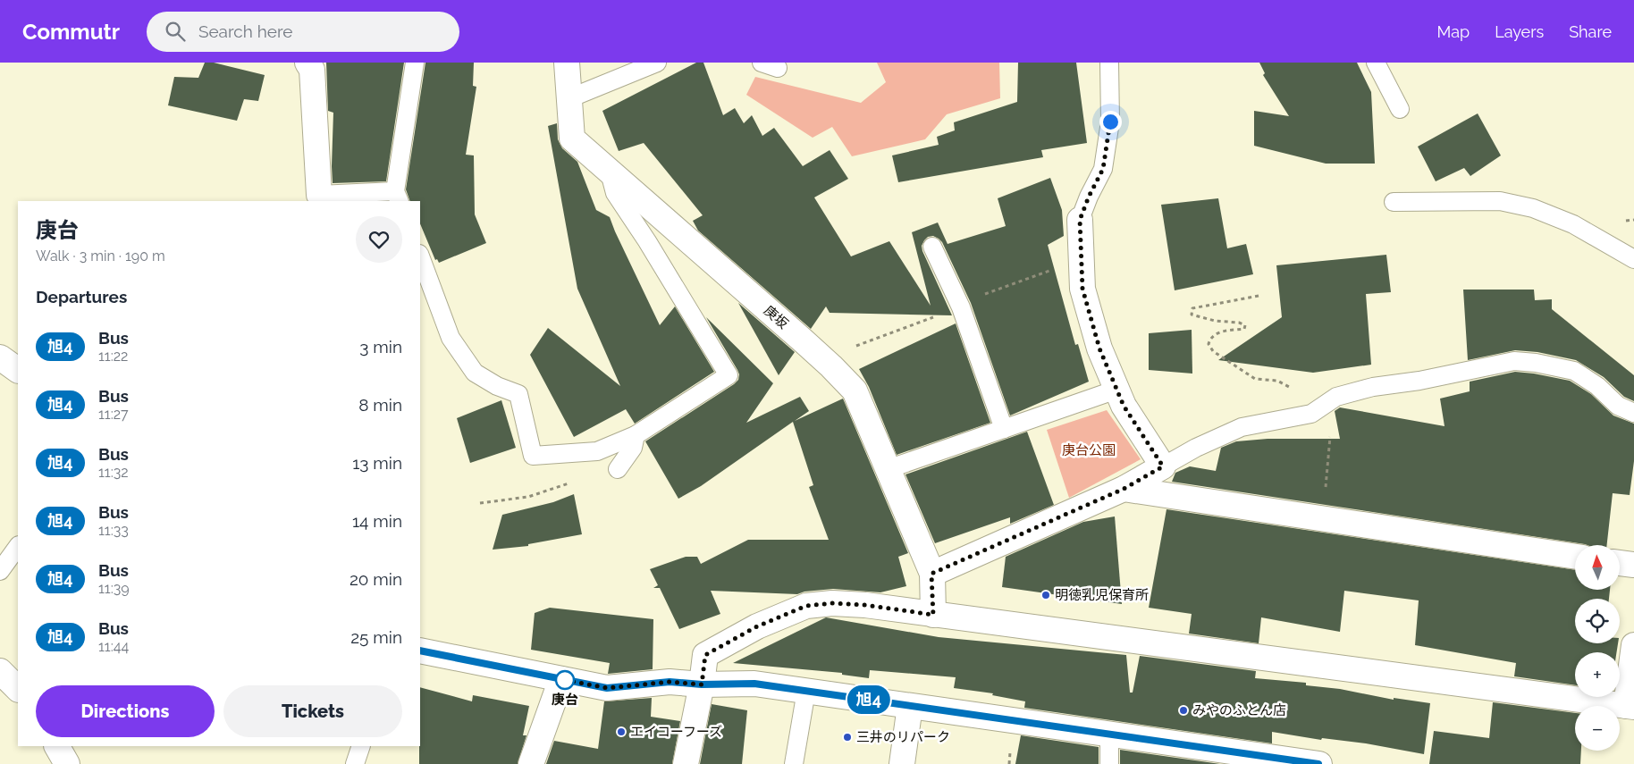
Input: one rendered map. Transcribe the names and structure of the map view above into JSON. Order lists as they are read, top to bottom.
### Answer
{
  "streets": {
    "street": ["庚坂"]
  },
  "parks": ["庚台公園"],
  "places": [
    "明徳乳児保育所",
    "庚台",
    "みやのふとん店",
    "エイコーフーズ",
    "三井のリパーク"
  ],
  "lines": ["bus line 旭4"],
  "north": "top",
  "page": {
    "header": "Commutr",
    "search": "Search here",
    "nav": ["Map", "Layers", "Share"],
    "on_map": "旭4",
    "heading": [
      ["庚台", "Walk · 3 min · 190 m"],
      "Departures"
    ],
    "list": [
      {
        "mark": "旭4",
        "name": "Bus",
        "note": "11:22",
        "value": "3 min"
      },
      {
        "mark": "旭4",
        "name": "Bus",
        "note": "11:27",
        "value": "8 min"
      },
      {
        "mark": "旭4",
        "name": "Bus",
        "note": "11:32",
        "value": "13 min"
      },
      {
        "mark": "旭4",
        "name": "Bus",
        "note": "11:33",
        "value": "14 min"
      },
      {
        "mark": "旭4",
        "name": "Bus",
        "note": "11:39",
        "value": "20 min"
      },
      {
        "mark": "旭4",
        "name": "Bus",
        "note": "11:44",
        "value": "25 min"
      }
    ],
    "map_buttons": ["+", "−"],
    "buttons": ["Directions", "Tickets"]
  }
}
